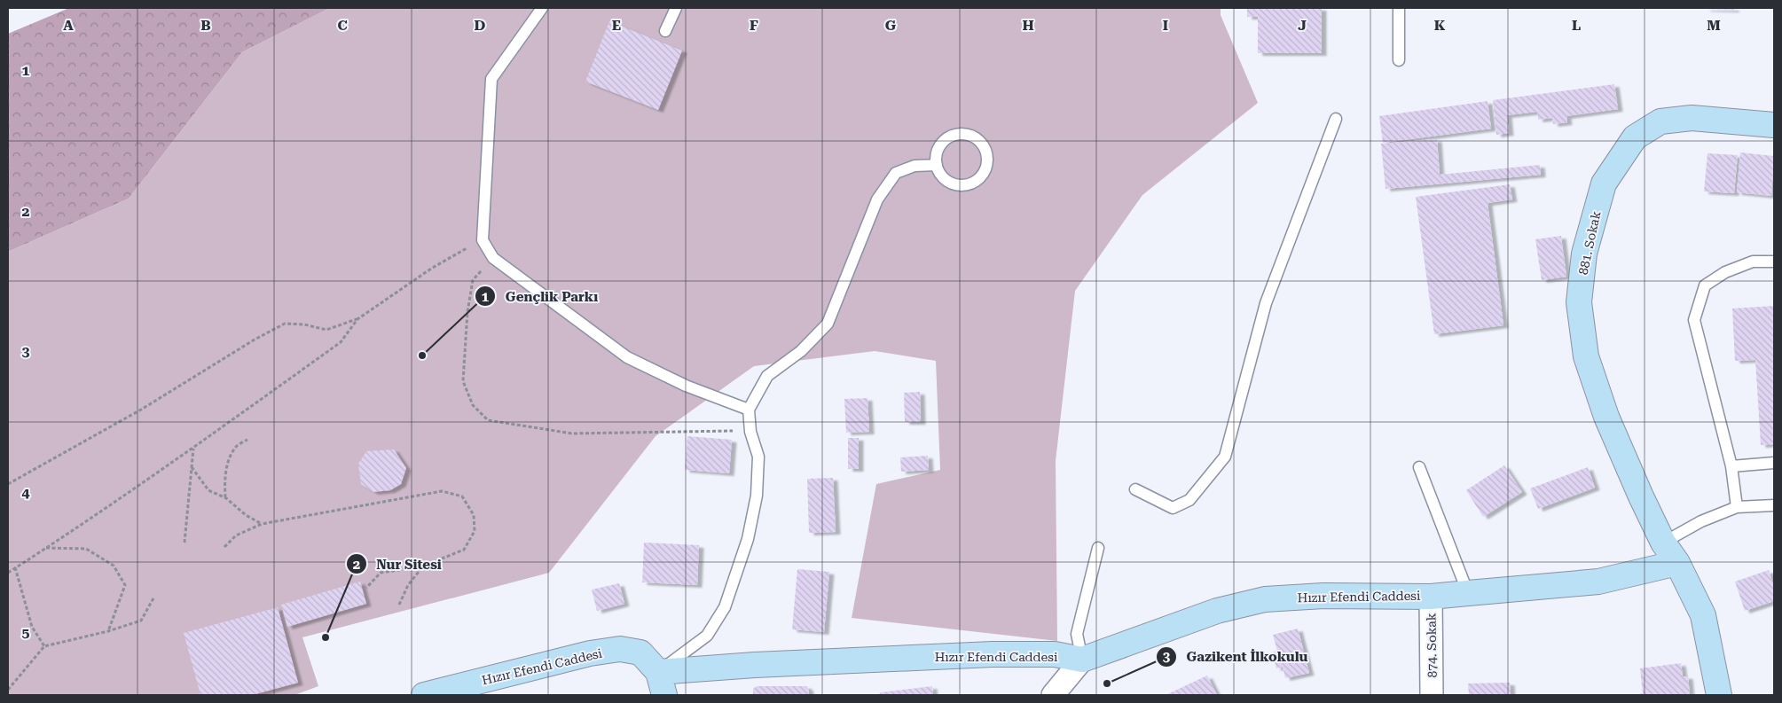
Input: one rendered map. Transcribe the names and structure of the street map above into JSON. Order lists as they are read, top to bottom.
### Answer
{
  "streets": {
    "street": ["881. Sokak", "Hızır Efendi Caddesi", "874. Sokak"]
  },
  "crossings": [
    ["881. Sokak", "Hızır Efendi Caddesi"],
    ["Hızır Efendi Caddesi", "874. Sokak"]
  ],
  "places": ["Gençlik Parkı", "Nur Sitesi", "Gazikent İlkokulu"],
  "grid": {
    "columns": [
      "A",
      "B",
      "C",
      "D",
      "E",
      "F",
      "G",
      "H",
      "I",
      "J",
      "K",
      "L",
      "M"
    ],
    "rows": [
      "1",
      "2",
      "3",
      "4",
      "5"
    ]
  }
}
